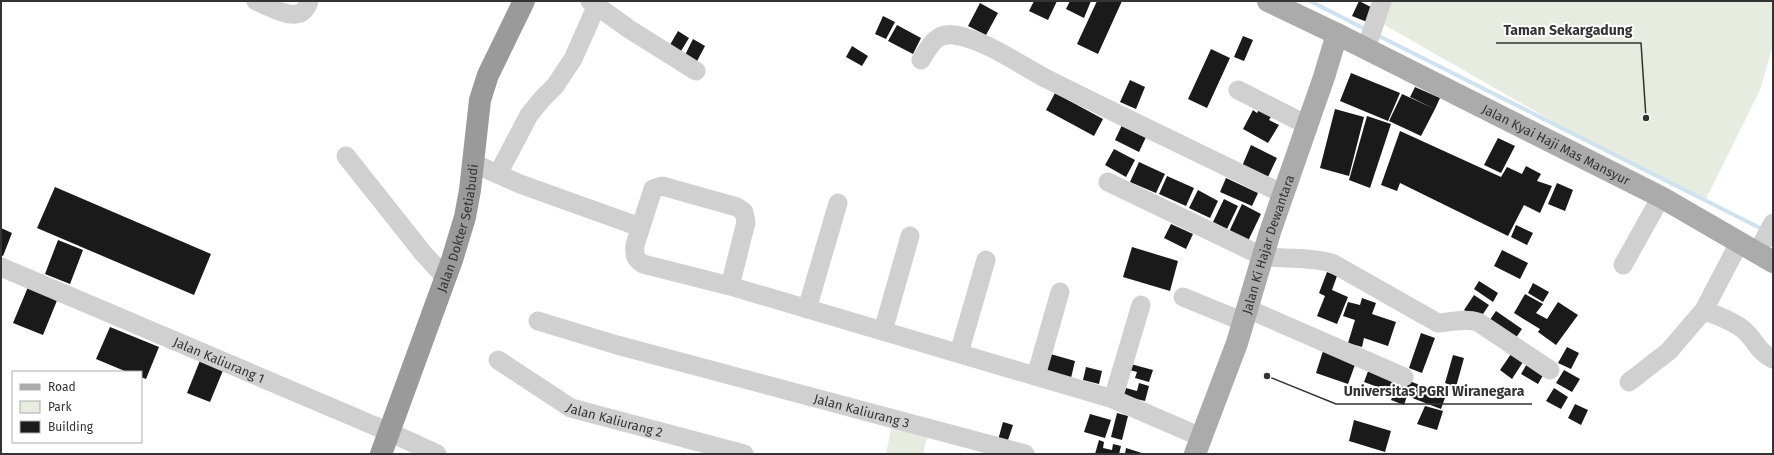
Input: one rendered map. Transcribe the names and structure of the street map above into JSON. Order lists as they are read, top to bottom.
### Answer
{
  "streets": {
    "highway": ["Jalan Dokter Setiabudi"],
    "main road": ["Jalan Kyai Haji Mas Mansyur", "Jalan Ki Hajar Dewantara"],
    "street": ["Jalan Kaliurang 1", "Jalan Kaliurang 3", "Jalan Kaliurang 2"]
  },
  "crossings": [
    ["Jalan Kyai Haji Mas Mansyur", "Jalan Ki Hajar Dewantara"],
    ["Jalan Dokter Setiabudi", "Jalan Kaliurang 1"]
  ],
  "places": ["Taman Sekargadung", "Universitas PGRI Wiranegara"],
  "legend": ["Road", "Park", "Building"]
}
